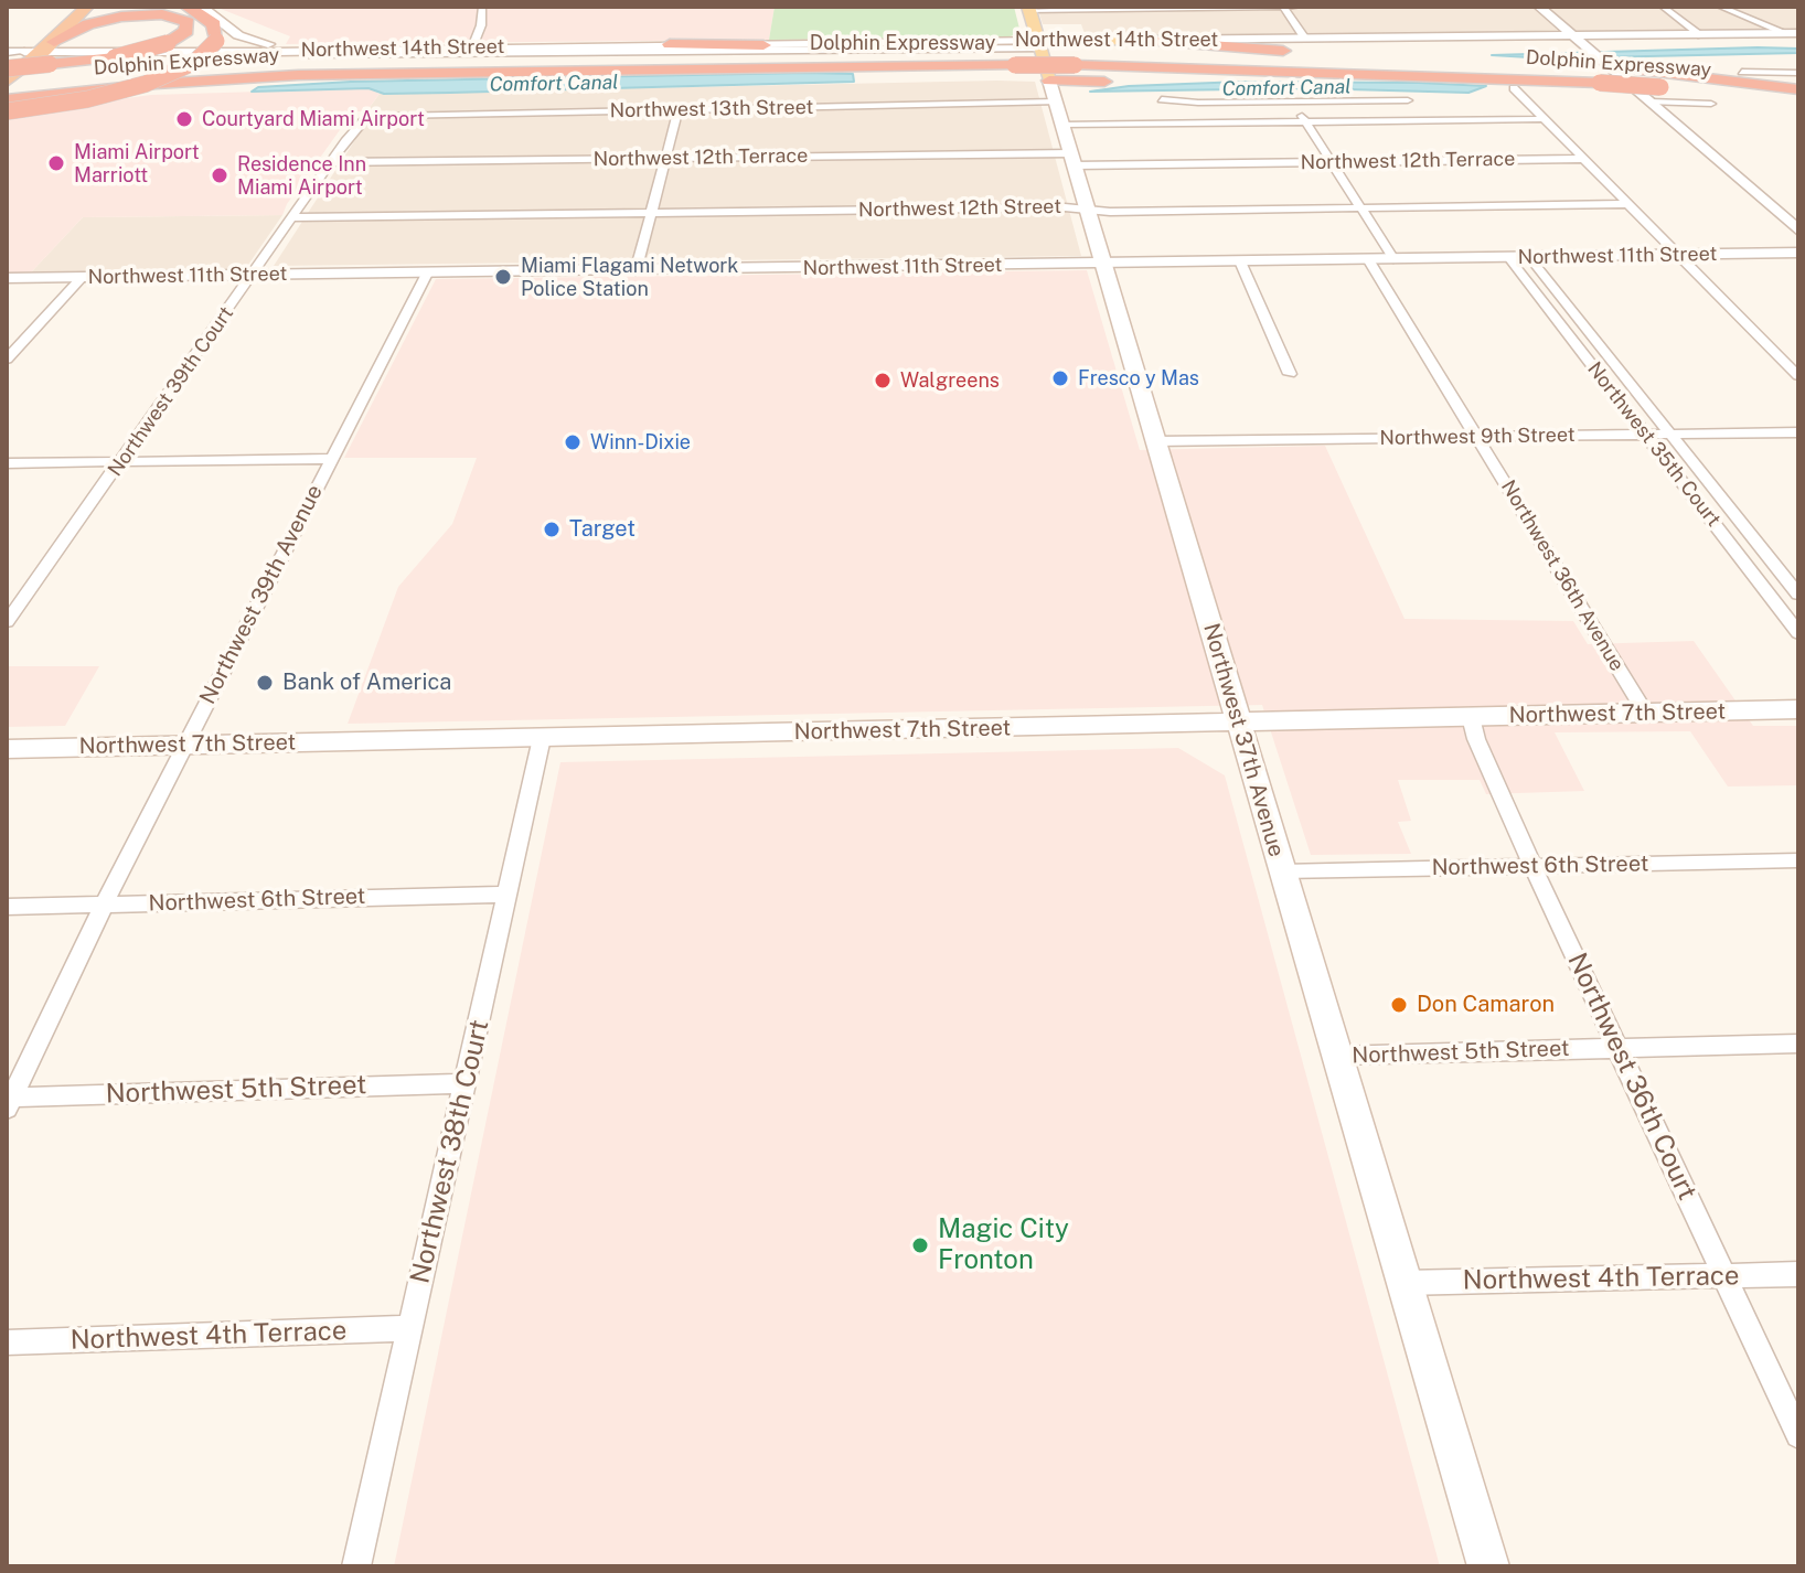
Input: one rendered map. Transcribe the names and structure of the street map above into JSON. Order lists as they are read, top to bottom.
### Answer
{
  "streets": {
    "highway": ["Dolphin Expressway"],
    "main road": ["Northwest 14th Street", "Northwest 7th Street", "Northwest 37th Avenue"],
    "street": [
      "Northwest 13th Street",
      "Northwest 12th Terrace",
      "Northwest 12th Street",
      "Northwest 11th Street",
      "Northwest 39th Court",
      "Northwest 9th Street",
      "Northwest 35th Court",
      "Northwest 36th Avenue",
      "Northwest 39th Avenue",
      "Northwest 6th Street",
      "Northwest 5th Street",
      "Northwest 36th Court",
      "Northwest 38th Court",
      "Northwest 4th Terrace"
    ]
  },
  "crossings": [
    ["Northwest 14th Street", "Northwest 37th Avenue"],
    ["Northwest 13th Street", "Northwest 39th Court"],
    ["Northwest 13th Street", "Northwest 37th Avenue"],
    ["Northwest 12th Terrace", "Northwest 39th Court"],
    ["Northwest 12th Terrace", "Northwest 37th Avenue"],
    ["Northwest 12th Street", "Northwest 39th Court"],
    ["Northwest 12th Street", "Northwest 37th Avenue"],
    ["Northwest 11th Street", "Northwest 39th Court"],
    ["Northwest 11th Street", "Northwest 35th Court"],
    ["Northwest 11th Street", "Northwest 36th Avenue"],
    ["Northwest 11th Street", "Northwest 39th Avenue"],
    ["Northwest 11th Street", "Northwest 37th Avenue"],
    ["Northwest 9th Street", "Northwest 35th Court"],
    ["Northwest 9th Street", "Northwest 36th Avenue"],
    ["Northwest 9th Street", "Northwest 37th Avenue"],
    ["Northwest 36th Avenue", "Northwest 7th Street"],
    ["Northwest 39th Avenue", "Northwest 7th Street"],
    ["Northwest 39th Avenue", "Northwest 6th Street"],
    ["Northwest 39th Avenue", "Northwest 5th Street"],
    ["Northwest 7th Street", "Northwest 37th Avenue"],
    ["Northwest 7th Street", "Northwest 36th Court"],
    ["Northwest 7th Street", "Northwest 38th Court"],
    ["Northwest 37th Avenue", "Northwest 6th Street"],
    ["Northwest 37th Avenue", "Northwest 5th Street"],
    ["Northwest 37th Avenue", "Northwest 4th Terrace"],
    ["Northwest 6th Street", "Northwest 36th Court"],
    ["Northwest 6th Street", "Northwest 38th Court"],
    ["Northwest 5th Street", "Northwest 36th Court"],
    ["Northwest 5th Street", "Northwest 38th Court"],
    ["Northwest 36th Court", "Northwest 4th Terrace"],
    ["Northwest 38th Court", "Northwest 4th Terrace"]
  ],
  "water": ["Comfort Canal"],
  "places": [
    "Courtyard Miami Airport",
    "Miami Airport Marriott",
    "Residence Inn Miami Airport",
    "Miami Flagami Network Police Station",
    "Fresco y Mas",
    "Walgreens",
    "Winn-Dixie",
    "Target",
    "Bank of America",
    "Don Camaron",
    "Magic City Fronton"
  ]
}
